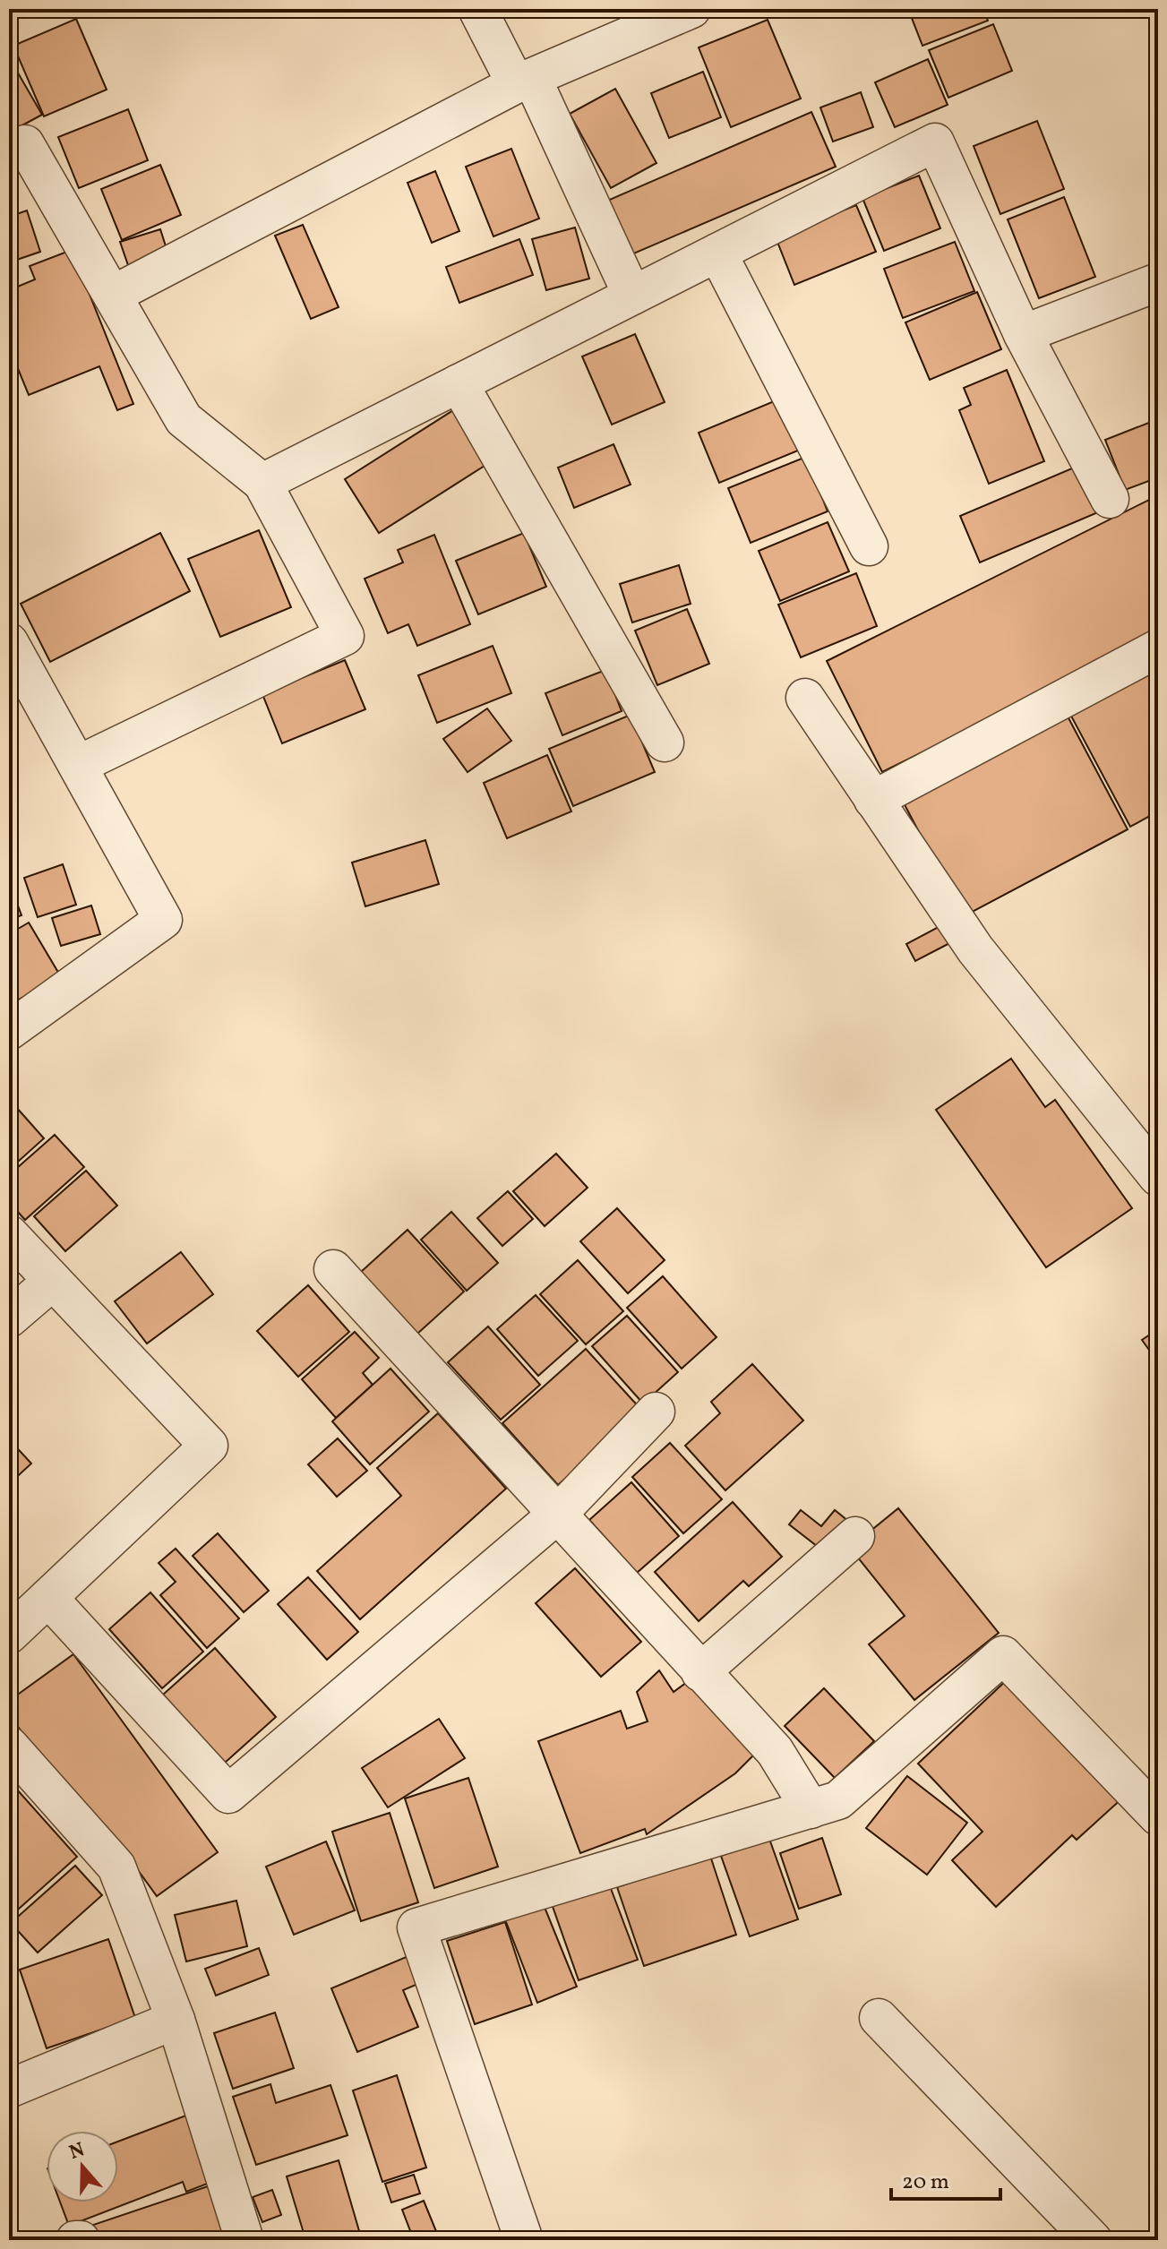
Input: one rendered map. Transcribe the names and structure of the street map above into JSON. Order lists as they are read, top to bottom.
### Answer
{
  "scale_bar": "20 m",
  "north": "top"
}
